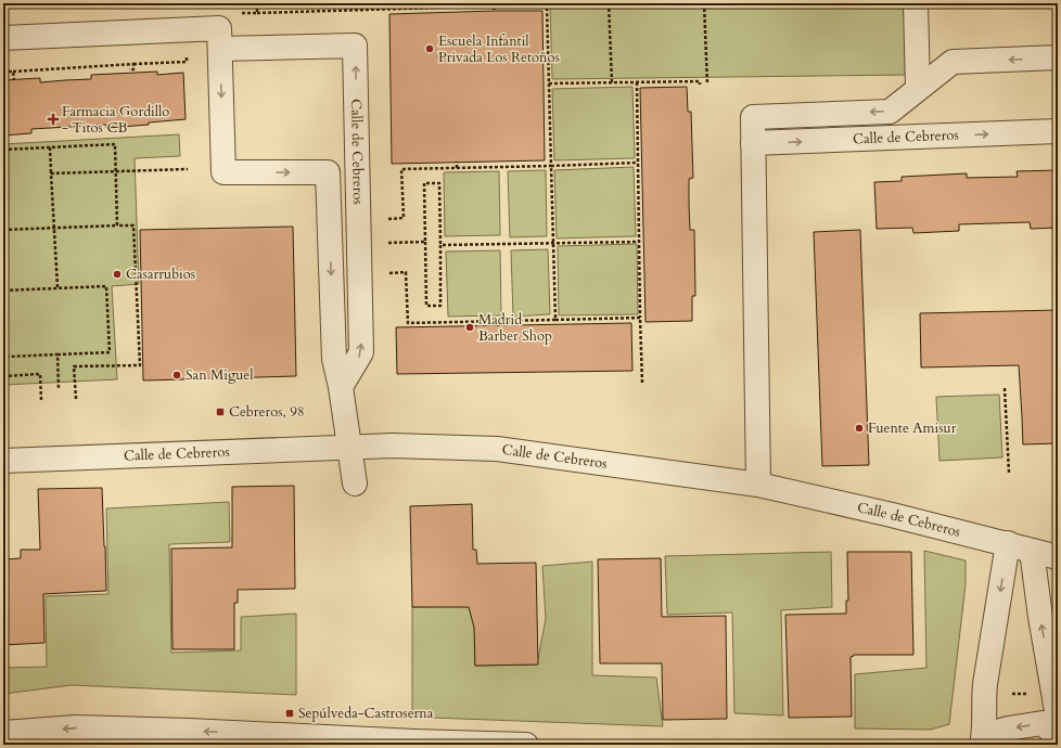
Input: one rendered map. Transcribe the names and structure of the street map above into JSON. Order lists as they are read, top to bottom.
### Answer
{
  "streets": {
    "street": ["Calle de Cebreros"]
  },
  "places": {
    "other": [
      "Escuela Infantil Privada Los Retoños",
      "Casarrubios",
      "Madrid Barber Shop",
      "San Miguel",
      "Fuente Amisur"
    ],
    "health": ["Farmacia Gordillo - Titos CB"],
    "transit": ["Cebreros, 98", "Sepúlveda-Castroserna"]
  }
}
